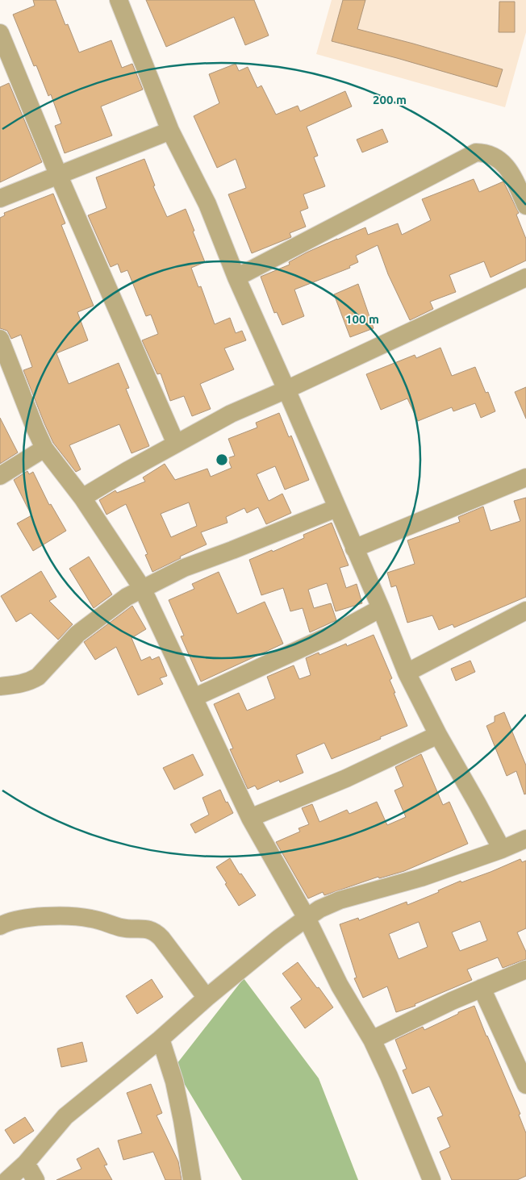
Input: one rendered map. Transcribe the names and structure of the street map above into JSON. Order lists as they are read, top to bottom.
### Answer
{
  "rings": ["200 m", "100 m"]
}
